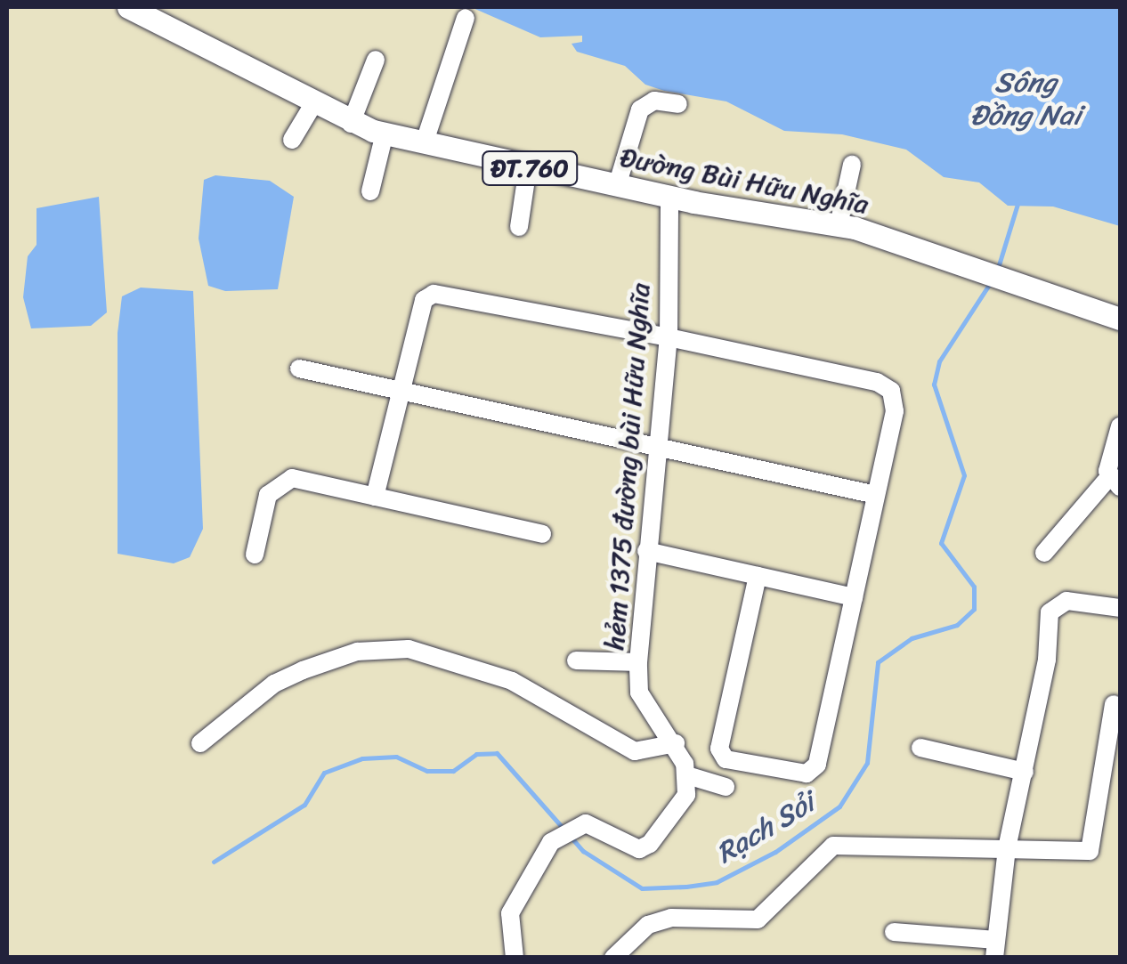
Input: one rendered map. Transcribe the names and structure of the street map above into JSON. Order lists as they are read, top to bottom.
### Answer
{
  "streets": {
    "main road": ["ĐT.760", "Đường Bùi Hữu Nghĩa"],
    "street": ["hẻm 1375 đường bùi Hữu Nghĩa"]
  },
  "crossings": [
    ["Đường Bùi Hữu Nghĩa", "hẻm 1375 đường bùi Hữu Nghĩa"]
  ],
  "water": ["Sông Đồng Nai", "Rạch Sỏi"]
}
